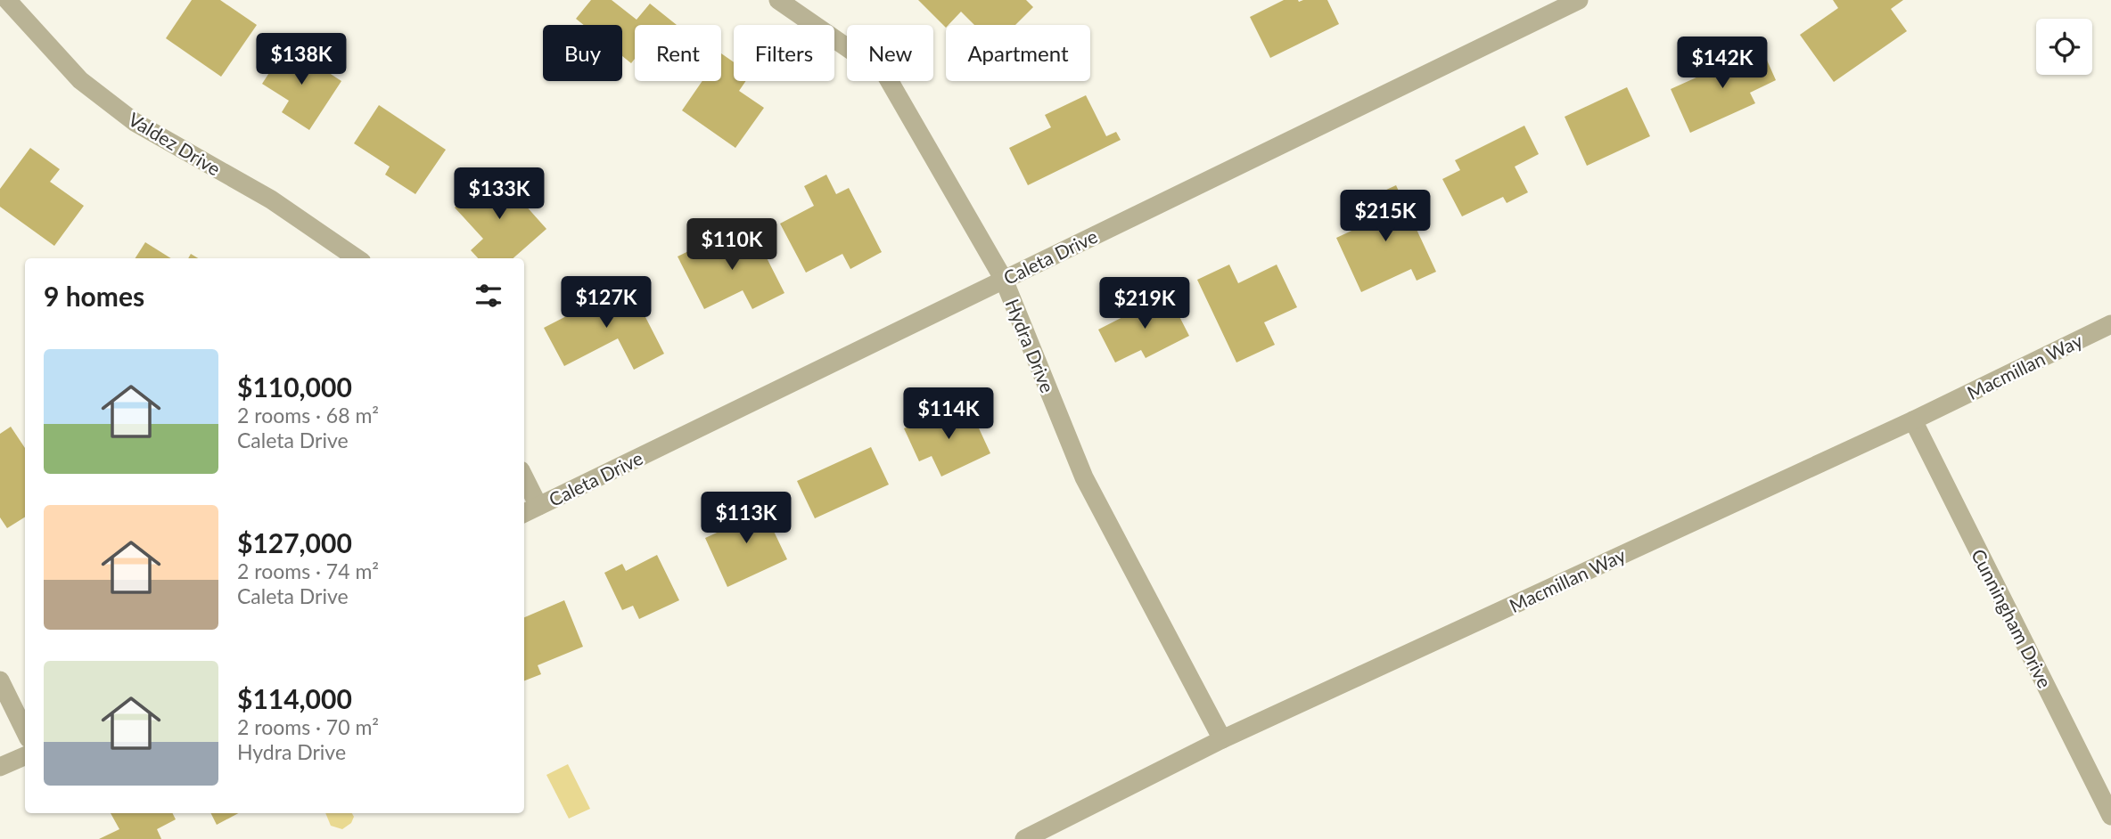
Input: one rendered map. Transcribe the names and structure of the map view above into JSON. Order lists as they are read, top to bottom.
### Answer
{
  "streets": {
    "street": [
      "Valdez Drive",
      "Caleta Drive",
      "Hydra Drive",
      "Macmillan Way",
      "Cunningham Drive"
    ]
  },
  "crossings": [
    ["Caleta Drive", "Hydra Drive"],
    ["Hydra Drive", "Macmillan Way"],
    ["Macmillan Way", "Cunningham Drive"]
  ],
  "page": {
    "chip": [
      "Buy",
      "Rent",
      "Filters",
      "New",
      "Apartment"
    ],
    "price": [
      "$138K",
      "$142K",
      "$133K",
      "$215K",
      "$110K",
      "$127K",
      "$219K",
      "$114K",
      "$113K"
    ],
    "heading": "9 homes",
    "list": [
      {
        "name": "$110,000",
        "note": "2 rooms · 68 m² · Caleta Drive"
      },
      {
        "name": "$127,000",
        "note": "2 rooms · 74 m² · Caleta Drive"
      },
      {
        "name": "$114,000",
        "note": "2 rooms · 70 m² · Hydra Drive"
      }
    ]
  }
}
